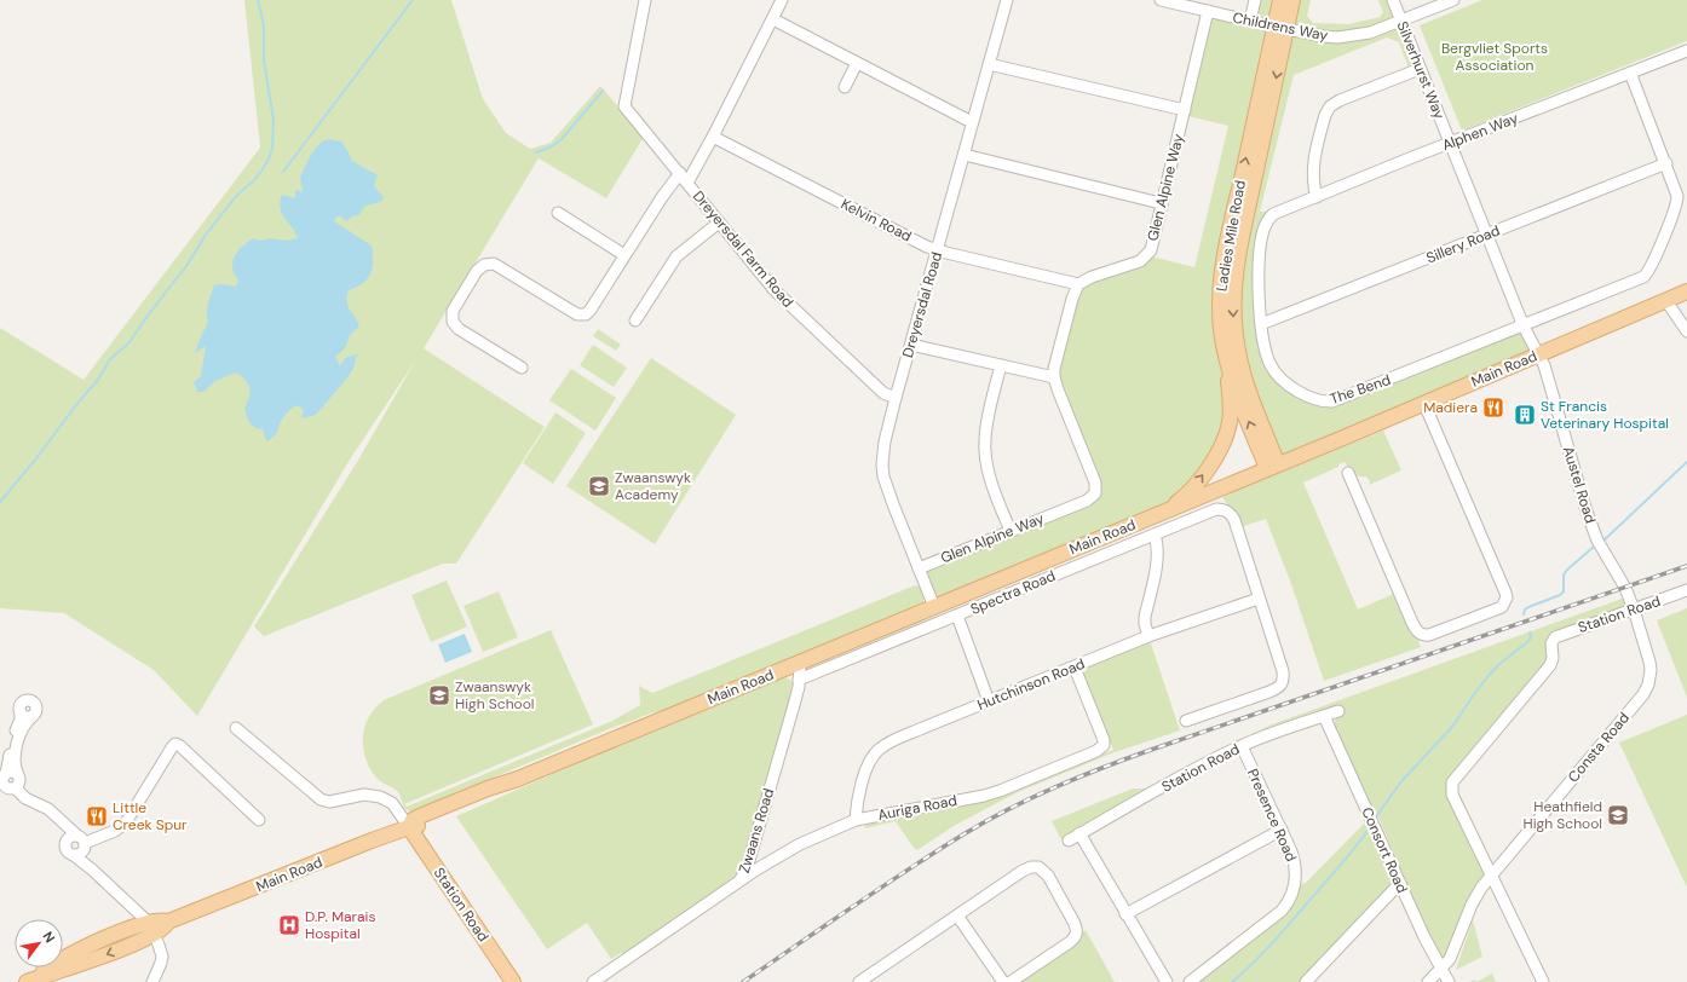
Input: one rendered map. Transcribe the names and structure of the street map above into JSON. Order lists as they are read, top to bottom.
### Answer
{
  "streets": {
    "main road": ["Ladies Mile Road", "Main Road", "Station Road"],
    "street": [
      "Childrens Way",
      "Silverhurst Way",
      "Alphen Way",
      "Glen Alpine Way",
      "Kelvin Road",
      "Sillery Road",
      "Dreyersdal Farm Road",
      "Dreyersdal Road",
      "The Bend",
      "Austel Road",
      "Spectra Road",
      "Hutchinson Road",
      "Consta Road",
      "Auriga Road",
      "Presence Road",
      "Zwaans Road",
      "Consort Road"
    ]
  },
  "crossings": [
    ["Childrens Way", "Silverhurst Way"],
    ["Childrens Way", "Glen Alpine Way"],
    ["Childrens Way", "Ladies Mile Road"],
    ["Silverhurst Way", "Alphen Way"],
    ["Silverhurst Way", "Sillery Road"],
    ["Silverhurst Way", "Main Road"],
    ["Silverhurst Way", "The Bend"],
    ["Silverhurst Way", "Austel Road"],
    ["Alphen Way", "The Bend"],
    ["Glen Alpine Way", "Kelvin Road"],
    ["Glen Alpine Way", "Dreyersdal Road"],
    ["Kelvin Road", "Dreyersdal Road"],
    ["Ladies Mile Road", "Main Road"],
    ["Sillery Road", "The Bend"],
    ["Dreyersdal Farm Road", "Dreyersdal Road"],
    ["Dreyersdal Road", "Main Road"],
    ["Main Road", "Austel Road"],
    ["Main Road", "Station Road"],
    ["Main Road", "Zwaans Road"],
    ["Austel Road", "Station Road"],
    ["Austel Road", "Consta Road"],
    ["Spectra Road", "Hutchinson Road"],
    ["Spectra Road", "Zwaans Road"],
    ["Station Road", "Consta Road"],
    ["Station Road", "Presence Road"],
    ["Station Road", "Consort Road"],
    ["Hutchinson Road", "Auriga Road"],
    ["Consta Road", "Consort Road"],
    ["Auriga Road", "Zwaans Road"]
  ],
  "parks": ["Bergvliet Sports Association"],
  "places": {
    "restaurant": ["Madiera", "Little Creek Spur"],
    "building": ["St Francis Veterinary Hospital"],
    "school or university": ["Zwaanswyk Academy", "Zwaanswyk High School", "Heathfield High School"],
    "hospital": ["D.P. Marais Hospital"]
  },
  "north": "top right"
}
